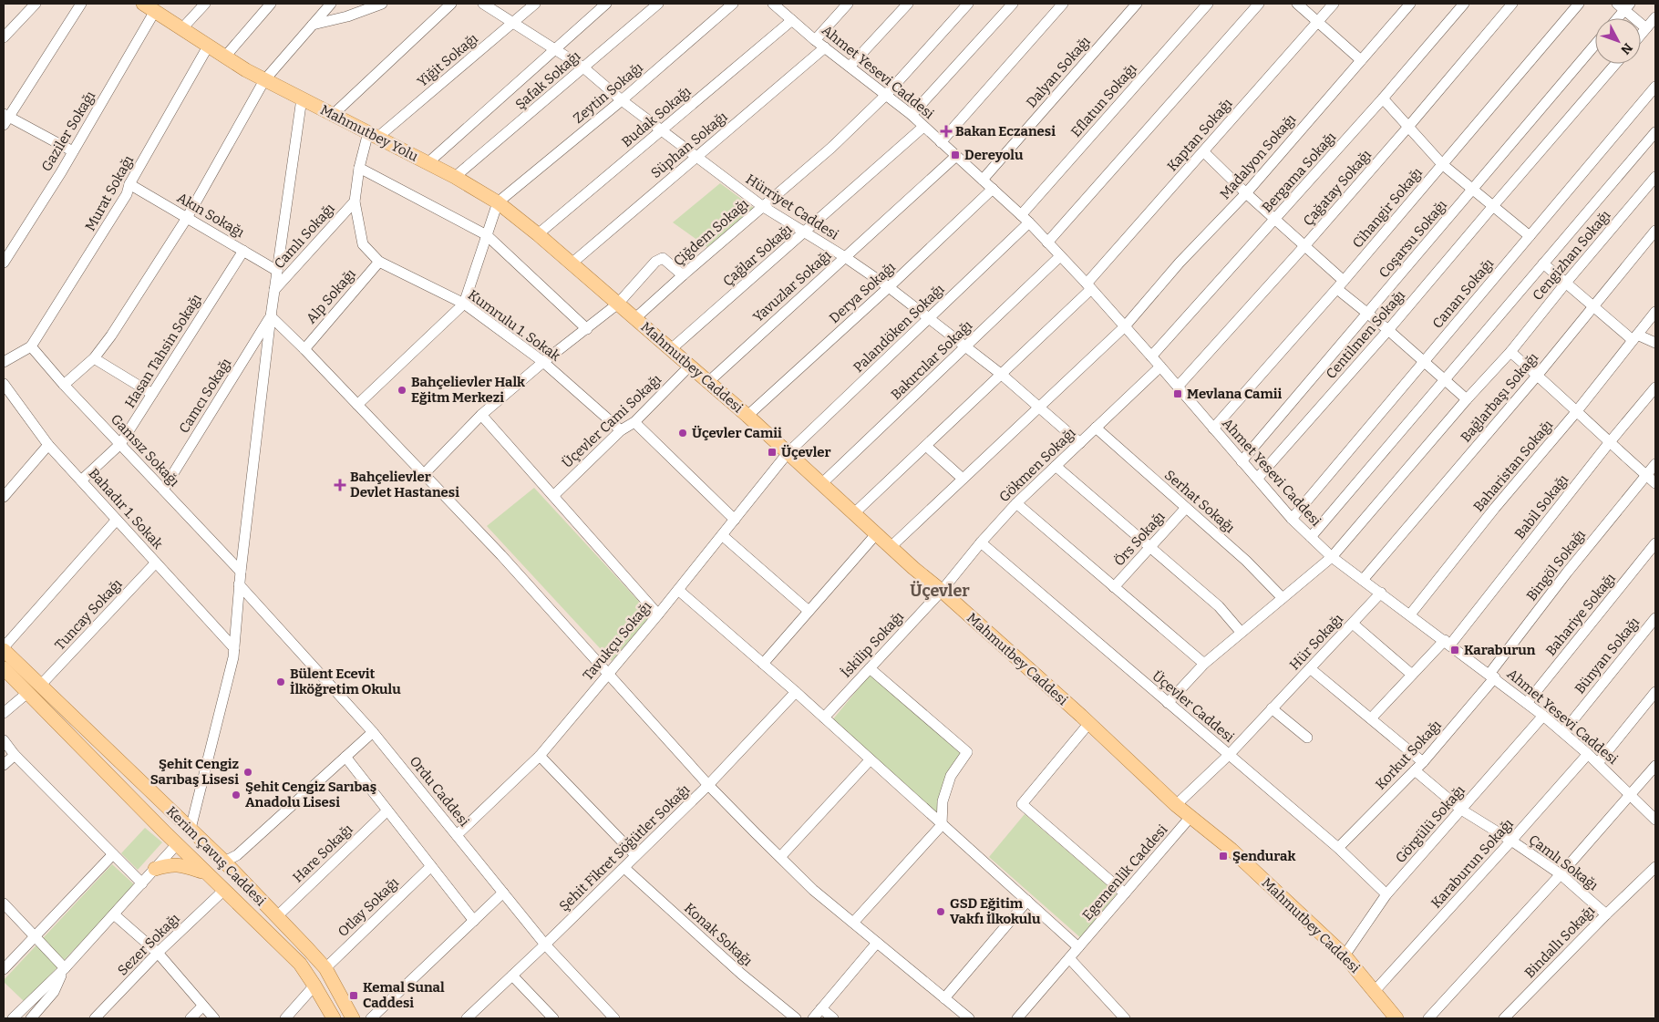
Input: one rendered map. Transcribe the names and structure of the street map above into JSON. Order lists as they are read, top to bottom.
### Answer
{
  "streets": {
    "main road": ["Mahmutbey Yolu", "Mahmutbey Caddesi", "Kerim Çavuş Caddesi"],
    "street": [
      "Yiğit Sokağı",
      "Ahmet Yesevi Caddesi",
      "Dalyan Sokağı",
      "Şafak Sokağı",
      "Zeytin Sokağı",
      "Eflatun Sokağı",
      "Budak Sokağı",
      "Gaziler Sokağı",
      "Kaptan Sokağı",
      "Süphan Sokağı",
      "Madalyon Sokağı",
      "Bergama Sokağı",
      "Çağatay Sokağı",
      "Murat Sokağı",
      "Hürriyet Caddesi",
      "Cihangir Sokağı",
      "Akın Sokağı",
      "Çiğdem Sokağı",
      "Camlı Sokağı",
      "Coşarsu Sokağı",
      "Çağlar Sokağı",
      "Cengizhan Sokağı",
      "Yavuzlar Sokağı",
      "Derya Sokağı",
      "Canan Sokağı",
      "Alp Sokağı",
      "Kumrulu 1. Sokak",
      "Palandöken Sokağı",
      "Centilmen Sokağı",
      "Hasan Tahsin Sokağı",
      "Bakırcılar Sokağı",
      "Camcı Sokağı",
      "Bağlarbaşı Sokağı",
      "Üçevler Cami Sokağı",
      "Gamsız Sokağı",
      "Gökmen Sokağı",
      "Baharistan Sokağı",
      "Serhat Sokağı",
      "Babil Sokağı",
      "Bahadır 1. Sokak",
      "Örs Sokağı",
      "Bingöl Sokağı",
      "Tuncay Sokağı",
      "Bahariye Sokağı",
      "Tavukçu Sokağı",
      "Hür Sokağı",
      "İskilip Sokağı",
      "Bünyan Sokağı",
      "Üçevler Caddesi",
      "Korkut Sokağı",
      "Ordu Caddesi",
      "Görgülü Sokağı",
      "Şehit Fikret Söğütler Sokağı",
      "Hare Sokağı",
      "Çamlı Sokağı",
      "Karaburun Sokağı",
      "Egemenlik Caddesi",
      "Otlay Sokağı",
      "Konak Sokağı",
      "Bindallı Sokağı",
      "Sezer Sokağı"
    ]
  },
  "crossings": [
    ["Yiğit Sokağı", "Mahmutbey Yolu"],
    ["Yiğit Sokağı", "Hürriyet Caddesi"],
    ["Ahmet Yesevi Caddesi", "Dalyan Sokağı"],
    ["Ahmet Yesevi Caddesi", "Eflatun Sokağı"],
    ["Ahmet Yesevi Caddesi", "Budak Sokağı"],
    ["Ahmet Yesevi Caddesi", "Kaptan Sokağı"],
    ["Ahmet Yesevi Caddesi", "Süphan Sokağı"],
    ["Ahmet Yesevi Caddesi", "Madalyon Sokağı"],
    ["Ahmet Yesevi Caddesi", "Bergama Sokağı"],
    ["Ahmet Yesevi Caddesi", "Çağatay Sokağı"],
    ["Ahmet Yesevi Caddesi", "Cihangir Sokağı"],
    ["Ahmet Yesevi Caddesi", "Çiğdem Sokağı"],
    ["Ahmet Yesevi Caddesi", "Coşarsu Sokağı"],
    ["Ahmet Yesevi Caddesi", "Çağlar Sokağı"],
    ["Ahmet Yesevi Caddesi", "Cengizhan Sokağı"],
    ["Ahmet Yesevi Caddesi", "Yavuzlar Sokağı"],
    ["Ahmet Yesevi Caddesi", "Derya Sokağı"],
    ["Ahmet Yesevi Caddesi", "Canan Sokağı"],
    ["Ahmet Yesevi Caddesi", "Palandöken Sokağı"],
    ["Ahmet Yesevi Caddesi", "Centilmen Sokağı"],
    ["Ahmet Yesevi Caddesi", "Bakırcılar Sokağı"],
    ["Ahmet Yesevi Caddesi", "Bağlarbaşı Sokağı"],
    ["Ahmet Yesevi Caddesi", "Gökmen Sokağı"],
    ["Ahmet Yesevi Caddesi", "Baharistan Sokağı"],
    ["Ahmet Yesevi Caddesi", "Babil Sokağı"],
    ["Ahmet Yesevi Caddesi", "Bingöl Sokağı"],
    ["Ahmet Yesevi Caddesi", "Bahariye Sokağı"],
    ["Ahmet Yesevi Caddesi", "Hür Sokağı"],
    ["Ahmet Yesevi Caddesi", "Bünyan Sokağı"],
    ["Ahmet Yesevi Caddesi", "Korkut Sokağı"],
    ["Ahmet Yesevi Caddesi", "Görgülü Sokağı"],
    ["Ahmet Yesevi Caddesi", "Karaburun Sokağı"],
    ["Şafak Sokağı", "Mahmutbey Yolu"],
    ["Şafak Sokağı", "Hürriyet Caddesi"],
    ["Zeytin Sokağı", "Mahmutbey Yolu"],
    ["Zeytin Sokağı", "Hürriyet Caddesi"],
    ["Eflatun Sokağı", "Palandöken Sokağı"],
    ["Budak Sokağı", "Mahmutbey Yolu"],
    ["Budak Sokağı", "Hürriyet Caddesi"],
    ["Gaziler Sokağı", "Mahmutbey Yolu"],
    ["Mahmutbey Yolu", "Süphan Sokağı"],
    ["Mahmutbey Yolu", "Murat Sokağı"],
    ["Mahmutbey Yolu", "Mahmutbey Caddesi"],
    ["Kaptan Sokağı", "Hürriyet Caddesi"],
    ["Kaptan Sokağı", "Mahmutbey Caddesi"],
    ["Süphan Sokağı", "Hürriyet Caddesi"],
    ["Madalyon Sokağı", "Hürriyet Caddesi"],
    ["Madalyon Sokağı", "Mahmutbey Caddesi"],
    ["Murat Sokağı", "Akın Sokağı"],
    ["Murat Sokağı", "Gamsız Sokağı"],
    ["Hürriyet Caddesi", "Çiğdem Sokağı"],
    ["Hürriyet Caddesi", "Çağlar Sokağı"],
    ["Hürriyet Caddesi", "Yavuzlar Sokağı"],
    ["Hürriyet Caddesi", "Derya Sokağı"],
    ["Hürriyet Caddesi", "Palandöken Sokağı"],
    ["Hürriyet Caddesi", "Bakırcılar Sokağı"],
    ["Hürriyet Caddesi", "Gökmen Sokağı"],
    ["Akın Sokağı", "Hasan Tahsin Sokağı"],
    ["Çiğdem Sokağı", "Mahmutbey Caddesi"],
    ["Çağlar Sokağı", "Mahmutbey Caddesi"],
    ["Cengizhan Sokağı", "Serhat Sokağı"],
    ["Cengizhan Sokağı", "Üçevler Caddesi"],
    ["Yavuzlar Sokağı", "Mahmutbey Caddesi"],
    ["Derya Sokağı", "Mahmutbey Caddesi"],
    ["Alp Sokağı", "Kumrulu 1. Sokak"],
    ["Kumrulu 1. Sokak", "Üçevler Cami Sokağı"],
    ["Palandöken Sokağı", "Mahmutbey Caddesi"],
    ["Palandöken Sokağı", "Tavukçu Sokağı"],
    ["Hasan Tahsin Sokağı", "Gamsız Sokağı"],
    ["Hasan Tahsin Sokağı", "Bahadır 1. Sokak"],
    ["Bakırcılar Sokağı", "Mahmutbey Caddesi"],
    ["Mahmutbey Caddesi", "Üçevler Cami Sokağı"],
    ["Mahmutbey Caddesi", "Gökmen Sokağı"],
    ["Mahmutbey Caddesi", "Tavukçu Sokağı"],
    ["Mahmutbey Caddesi", "Hür Sokağı"],
    ["Mahmutbey Caddesi", "İskilip Sokağı"],
    ["Mahmutbey Caddesi", "Görgülü Sokağı"],
    ["Mahmutbey Caddesi", "Karaburun Sokağı"],
    ["Mahmutbey Caddesi", "Egemenlik Caddesi"],
    ["Camcı Sokağı", "Gamsız Sokağı"],
    ["Gökmen Sokağı", "Serhat Sokağı"],
    ["Gökmen Sokağı", "İskilip Sokağı"],
    ["Gökmen Sokağı", "Üçevler Caddesi"],
    ["Serhat Sokağı", "Örs Sokağı"],
    ["Bahadır 1. Sokak", "Tuncay Sokağı"],
    ["Bingöl Sokağı", "Korkut Sokağı"],
    ["Tuncay Sokağı", "Kerim Çavuş Caddesi"],
    ["Tavukçu Sokağı", "Ordu Caddesi"],
    ["Hür Sokağı", "Üçevler Caddesi"],
    ["Üçevler Caddesi", "Korkut Sokağı"],
    ["Üçevler Caddesi", "Görgülü Sokağı"],
    ["Korkut Sokağı", "Çamlı Sokağı"],
    ["Ordu Caddesi", "Şehit Fikret Söğütler Sokağı"],
    ["Görgülü Sokağı", "Çamlı Sokağı"],
    ["Şehit Fikret Söğütler Sokağı", "Konak Sokağı"],
    ["Hare Sokağı", "Kerim Çavuş Caddesi"],
    ["Kerim Çavuş Caddesi", "Otlay Sokağı"],
    ["Kerim Çavuş Caddesi", "Sezer Sokağı"],
    ["Çamlı Sokağı", "Karaburun Sokağı"],
    ["Çamlı Sokağı", "Bindallı Sokağı"]
  ],
  "districts": ["Üçevler"],
  "places": {
    "health": ["Bakan Eczanesi", "Bahçelievler Devlet Hastanesi"],
    "transit": [
      "Dereyolu",
      "Mevlana Camii",
      "Üçevler",
      "Karaburun",
      "Şendurak",
      "Kemal Sunal Caddesi"
    ],
    "other": [
      "Bahçelievler Halk Eğitm Merkezi",
      "Üçevler Camii",
      "Bülent Ecevit İlköğretim Okulu",
      "Şehit Cengiz Sarıbaş Lisesi",
      "Şehit Cengiz Sarıbaş Anadolu Lisesi",
      "GSD Eğitim Vakfı İlkokulu"
    ]
  },
  "north": "bottom right"
}
